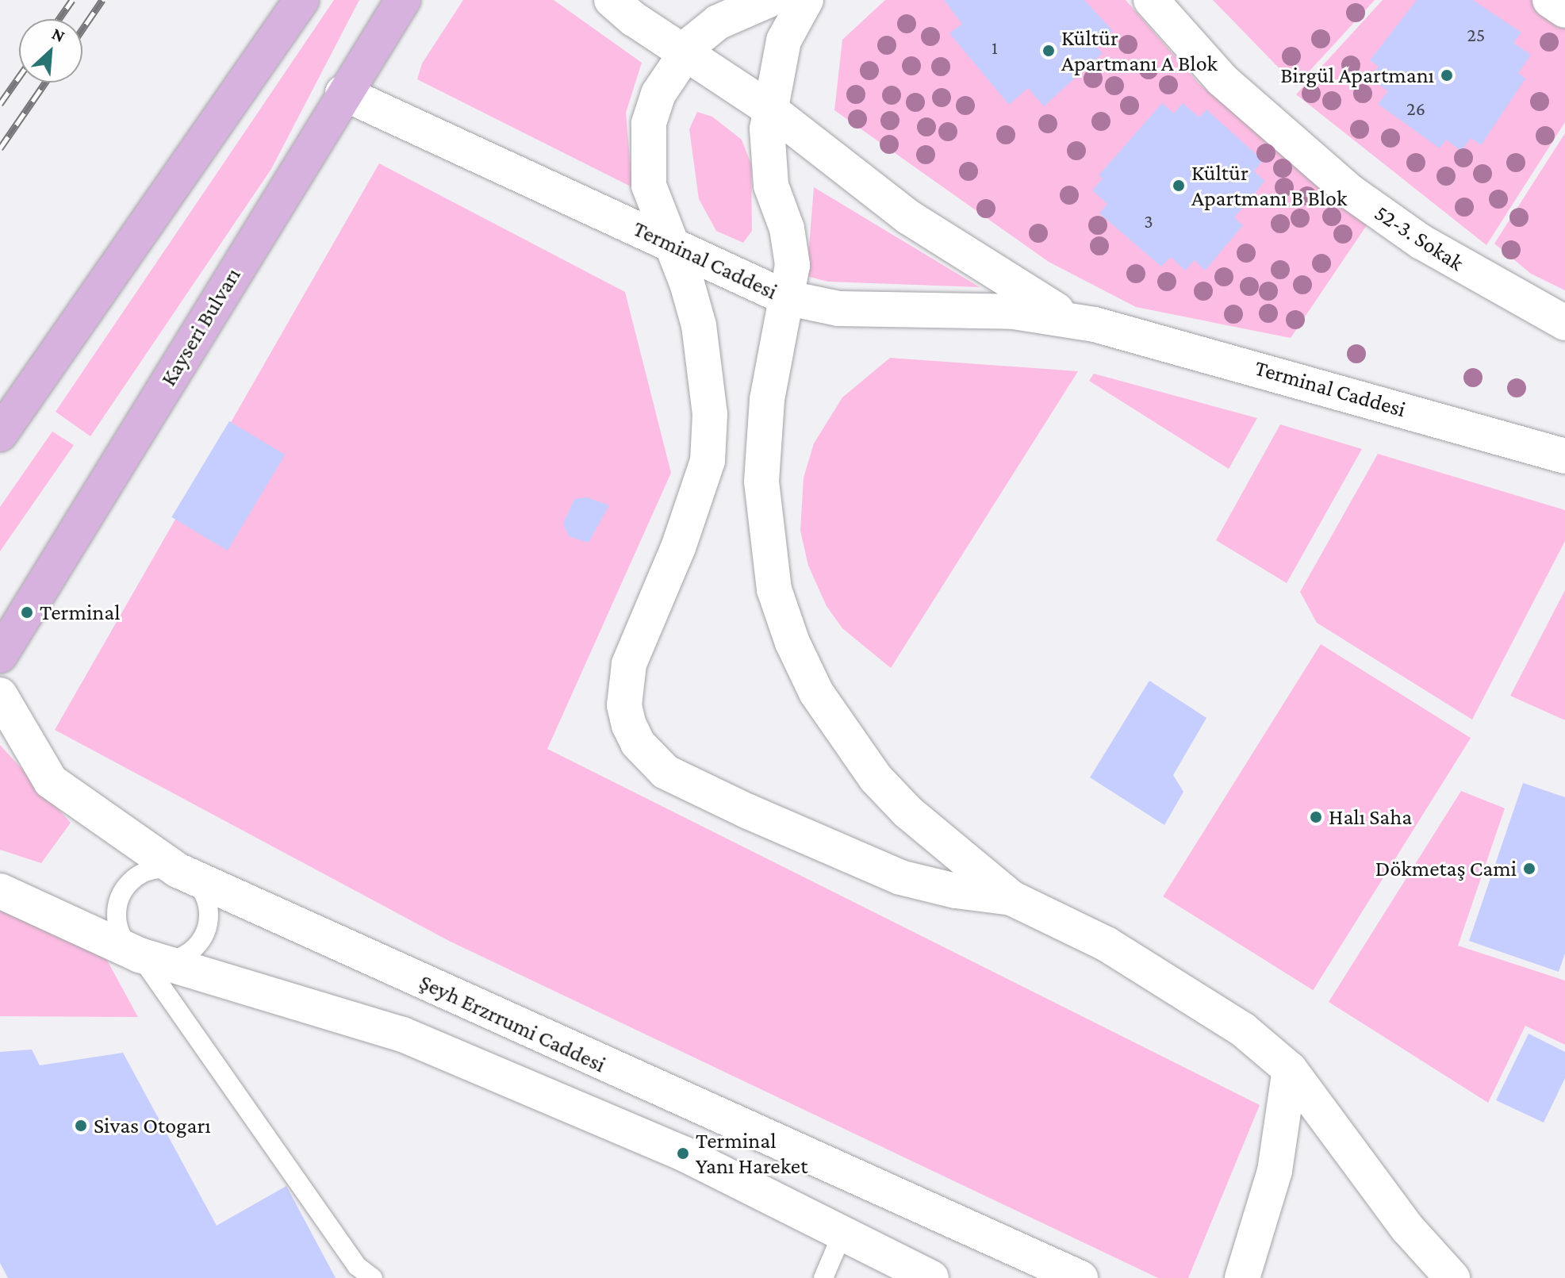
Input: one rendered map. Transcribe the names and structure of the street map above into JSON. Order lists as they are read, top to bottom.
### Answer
{
  "streets": {
    "main road": ["Kayseri Bulvarı"],
    "street": ["52-3. Sokak", "Terminal Caddesi", "Şeyh Erzrrumi Caddesi"]
  },
  "crossings": [
    ["Terminal Caddesi", "Kayseri Bulvarı"]
  ],
  "places": [
    "Kültür Apartmanı A Blok",
    "Birgül Apartmanı",
    "Kültür Apartmanı B Blok",
    "Terminal",
    "Halı Saha",
    "Dökmetaş Cami",
    "Sivas Otogarı",
    "Terminal Yanı Hareket"
  ],
  "house_numbers": [
    "25",
    "1",
    "26",
    "3"
  ],
  "north": "top right"
}
